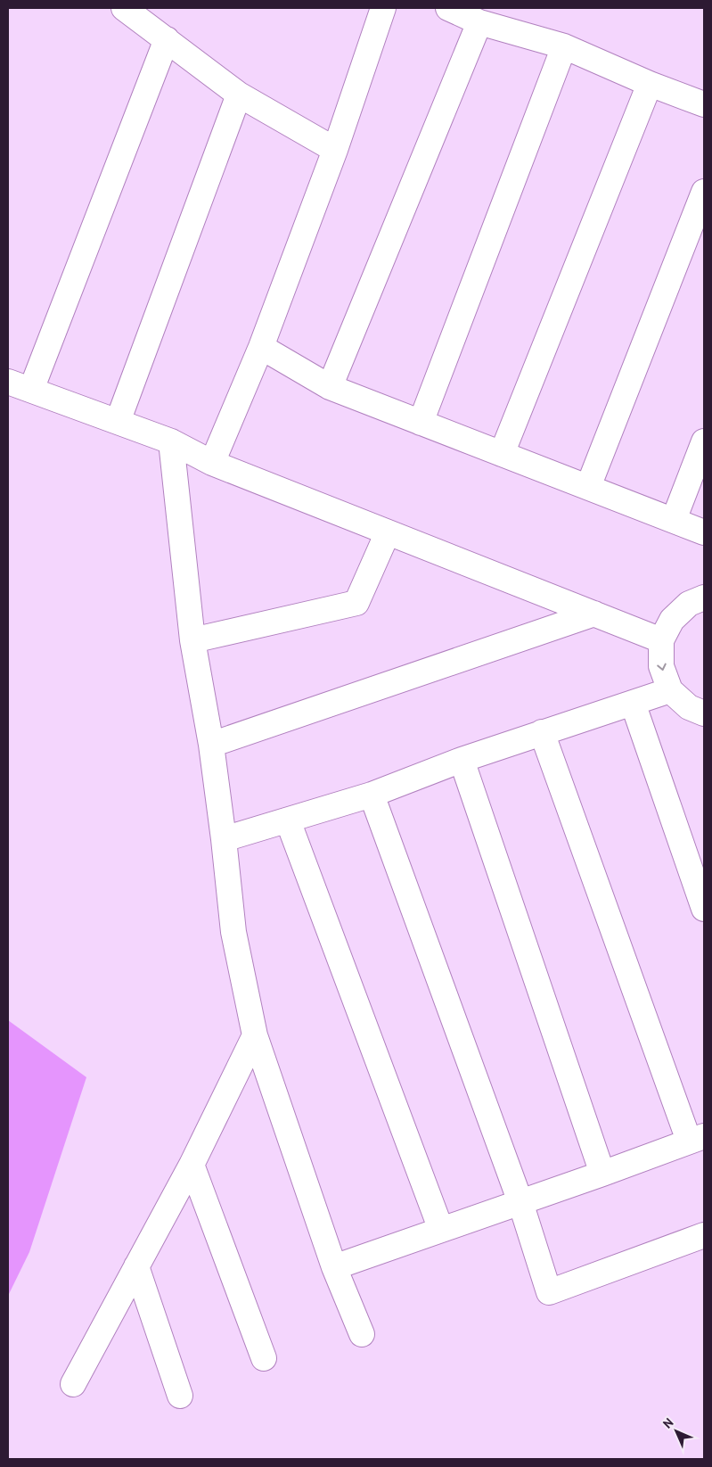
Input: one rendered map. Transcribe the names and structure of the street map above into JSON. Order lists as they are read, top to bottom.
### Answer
{
  "north": "top left"
}
